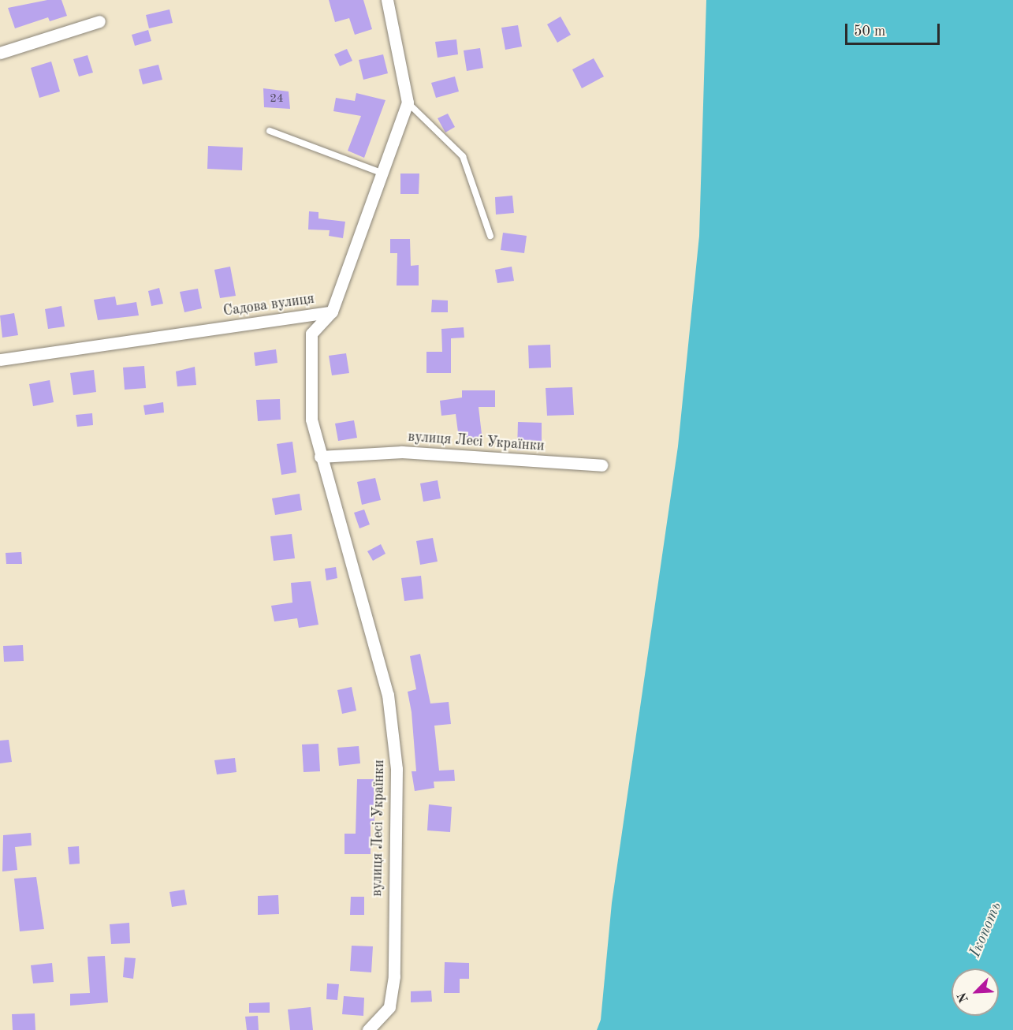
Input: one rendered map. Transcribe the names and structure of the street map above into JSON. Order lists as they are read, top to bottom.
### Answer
{
  "streets": {
    "street": ["Садова вулиця", "вулиця Лесі Українки"]
  },
  "crossings": [
    ["Садова вулиця", "вулиця Лесі Українки"]
  ],
  "water": ["Ікопоть"],
  "house_numbers": ["24"],
  "scale_bar": "50 m",
  "north": "bottom left"
}
